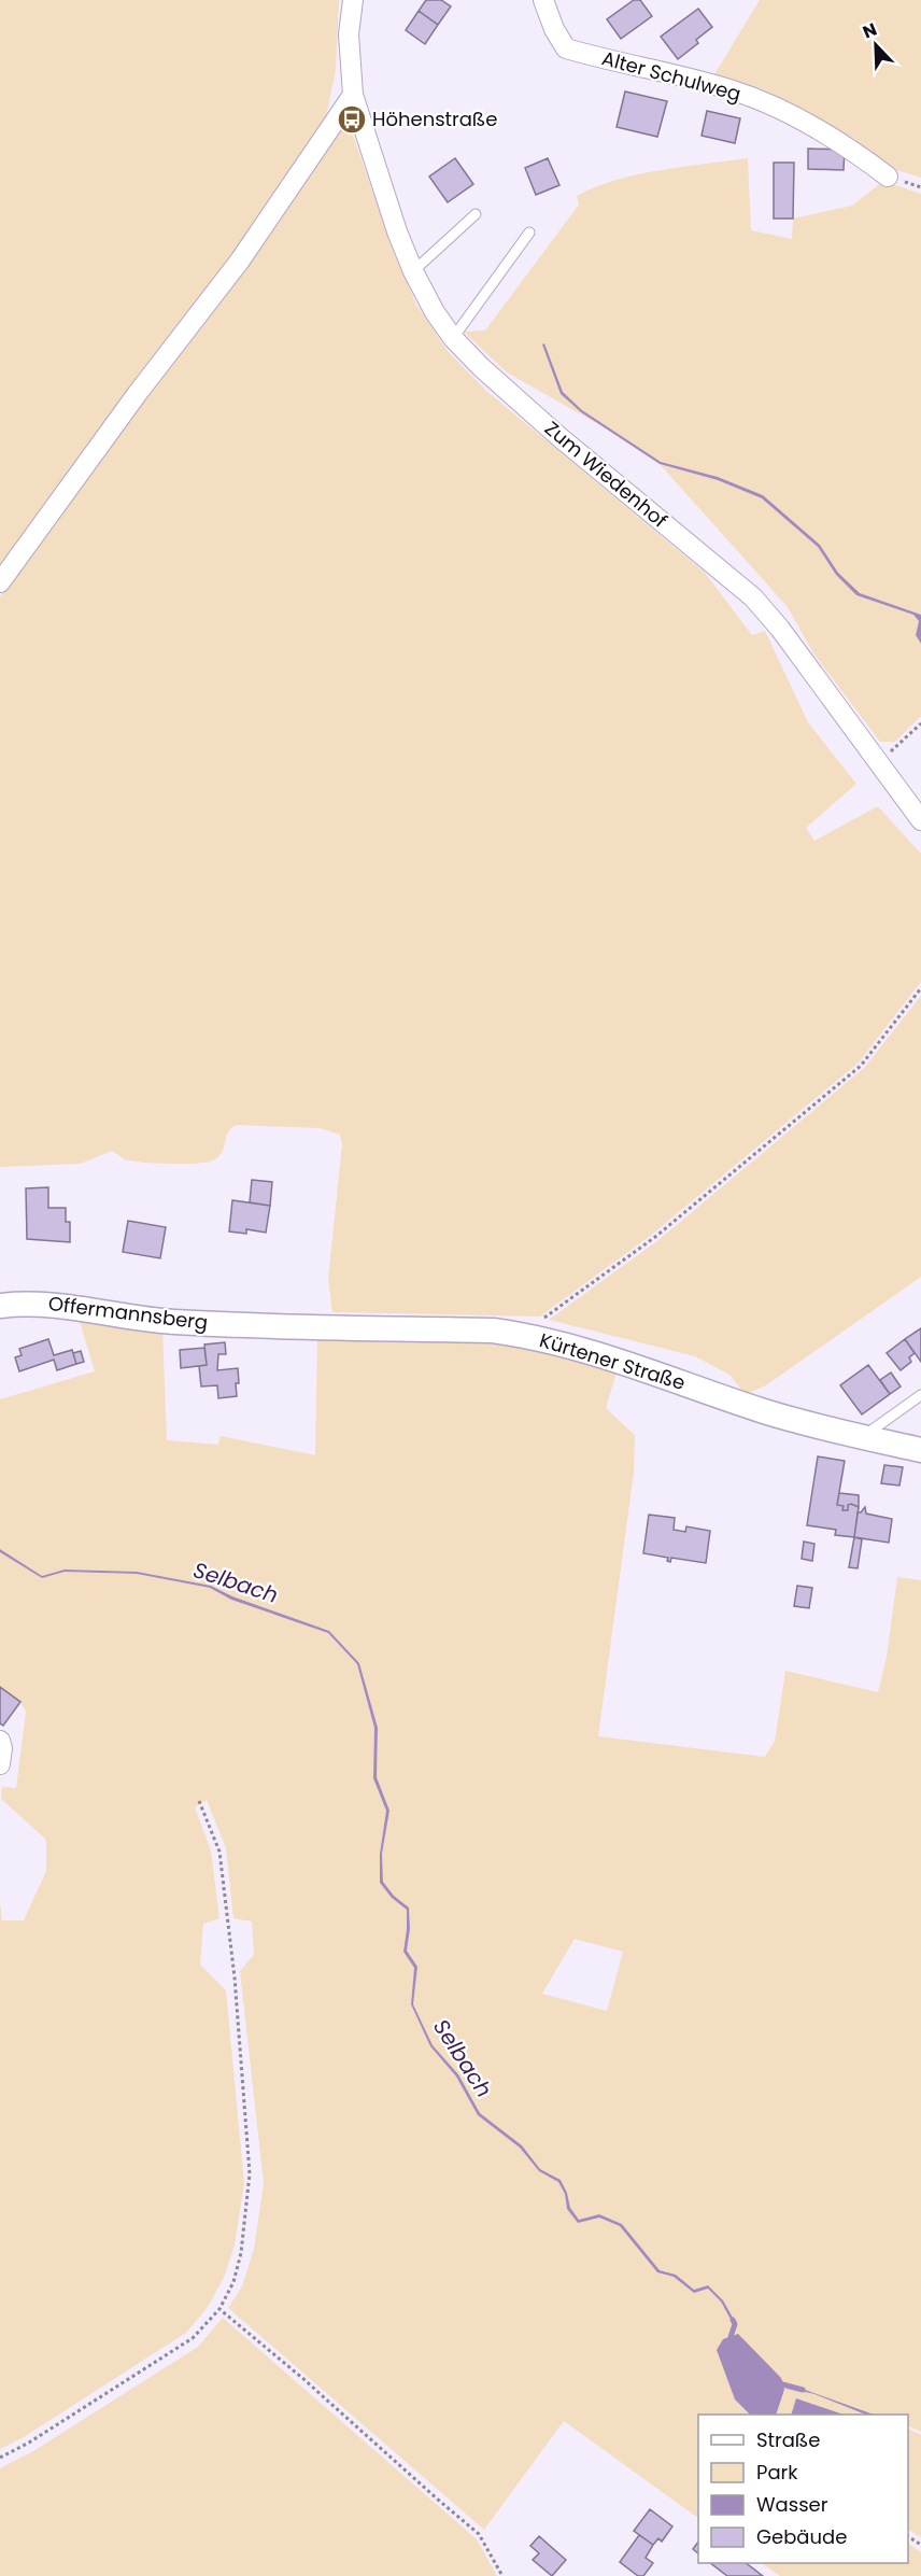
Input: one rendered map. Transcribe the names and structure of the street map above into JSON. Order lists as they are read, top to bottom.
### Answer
{
  "streets": {
    "street": [
      "Alter Schulweg",
      "Zum Wiedenhof",
      "Offermannsberg",
      "Kürtener Straße"
    ]
  },
  "crossings": [
    ["Offermannsberg", "Kürtener Straße"]
  ],
  "water": ["Selbach"],
  "places": {
    "bus stop": ["Höhenstraße"]
  },
  "legend": [
    "Straße",
    "Park",
    "Wasser",
    "Gebäude"
  ],
  "north": "top left"
}
